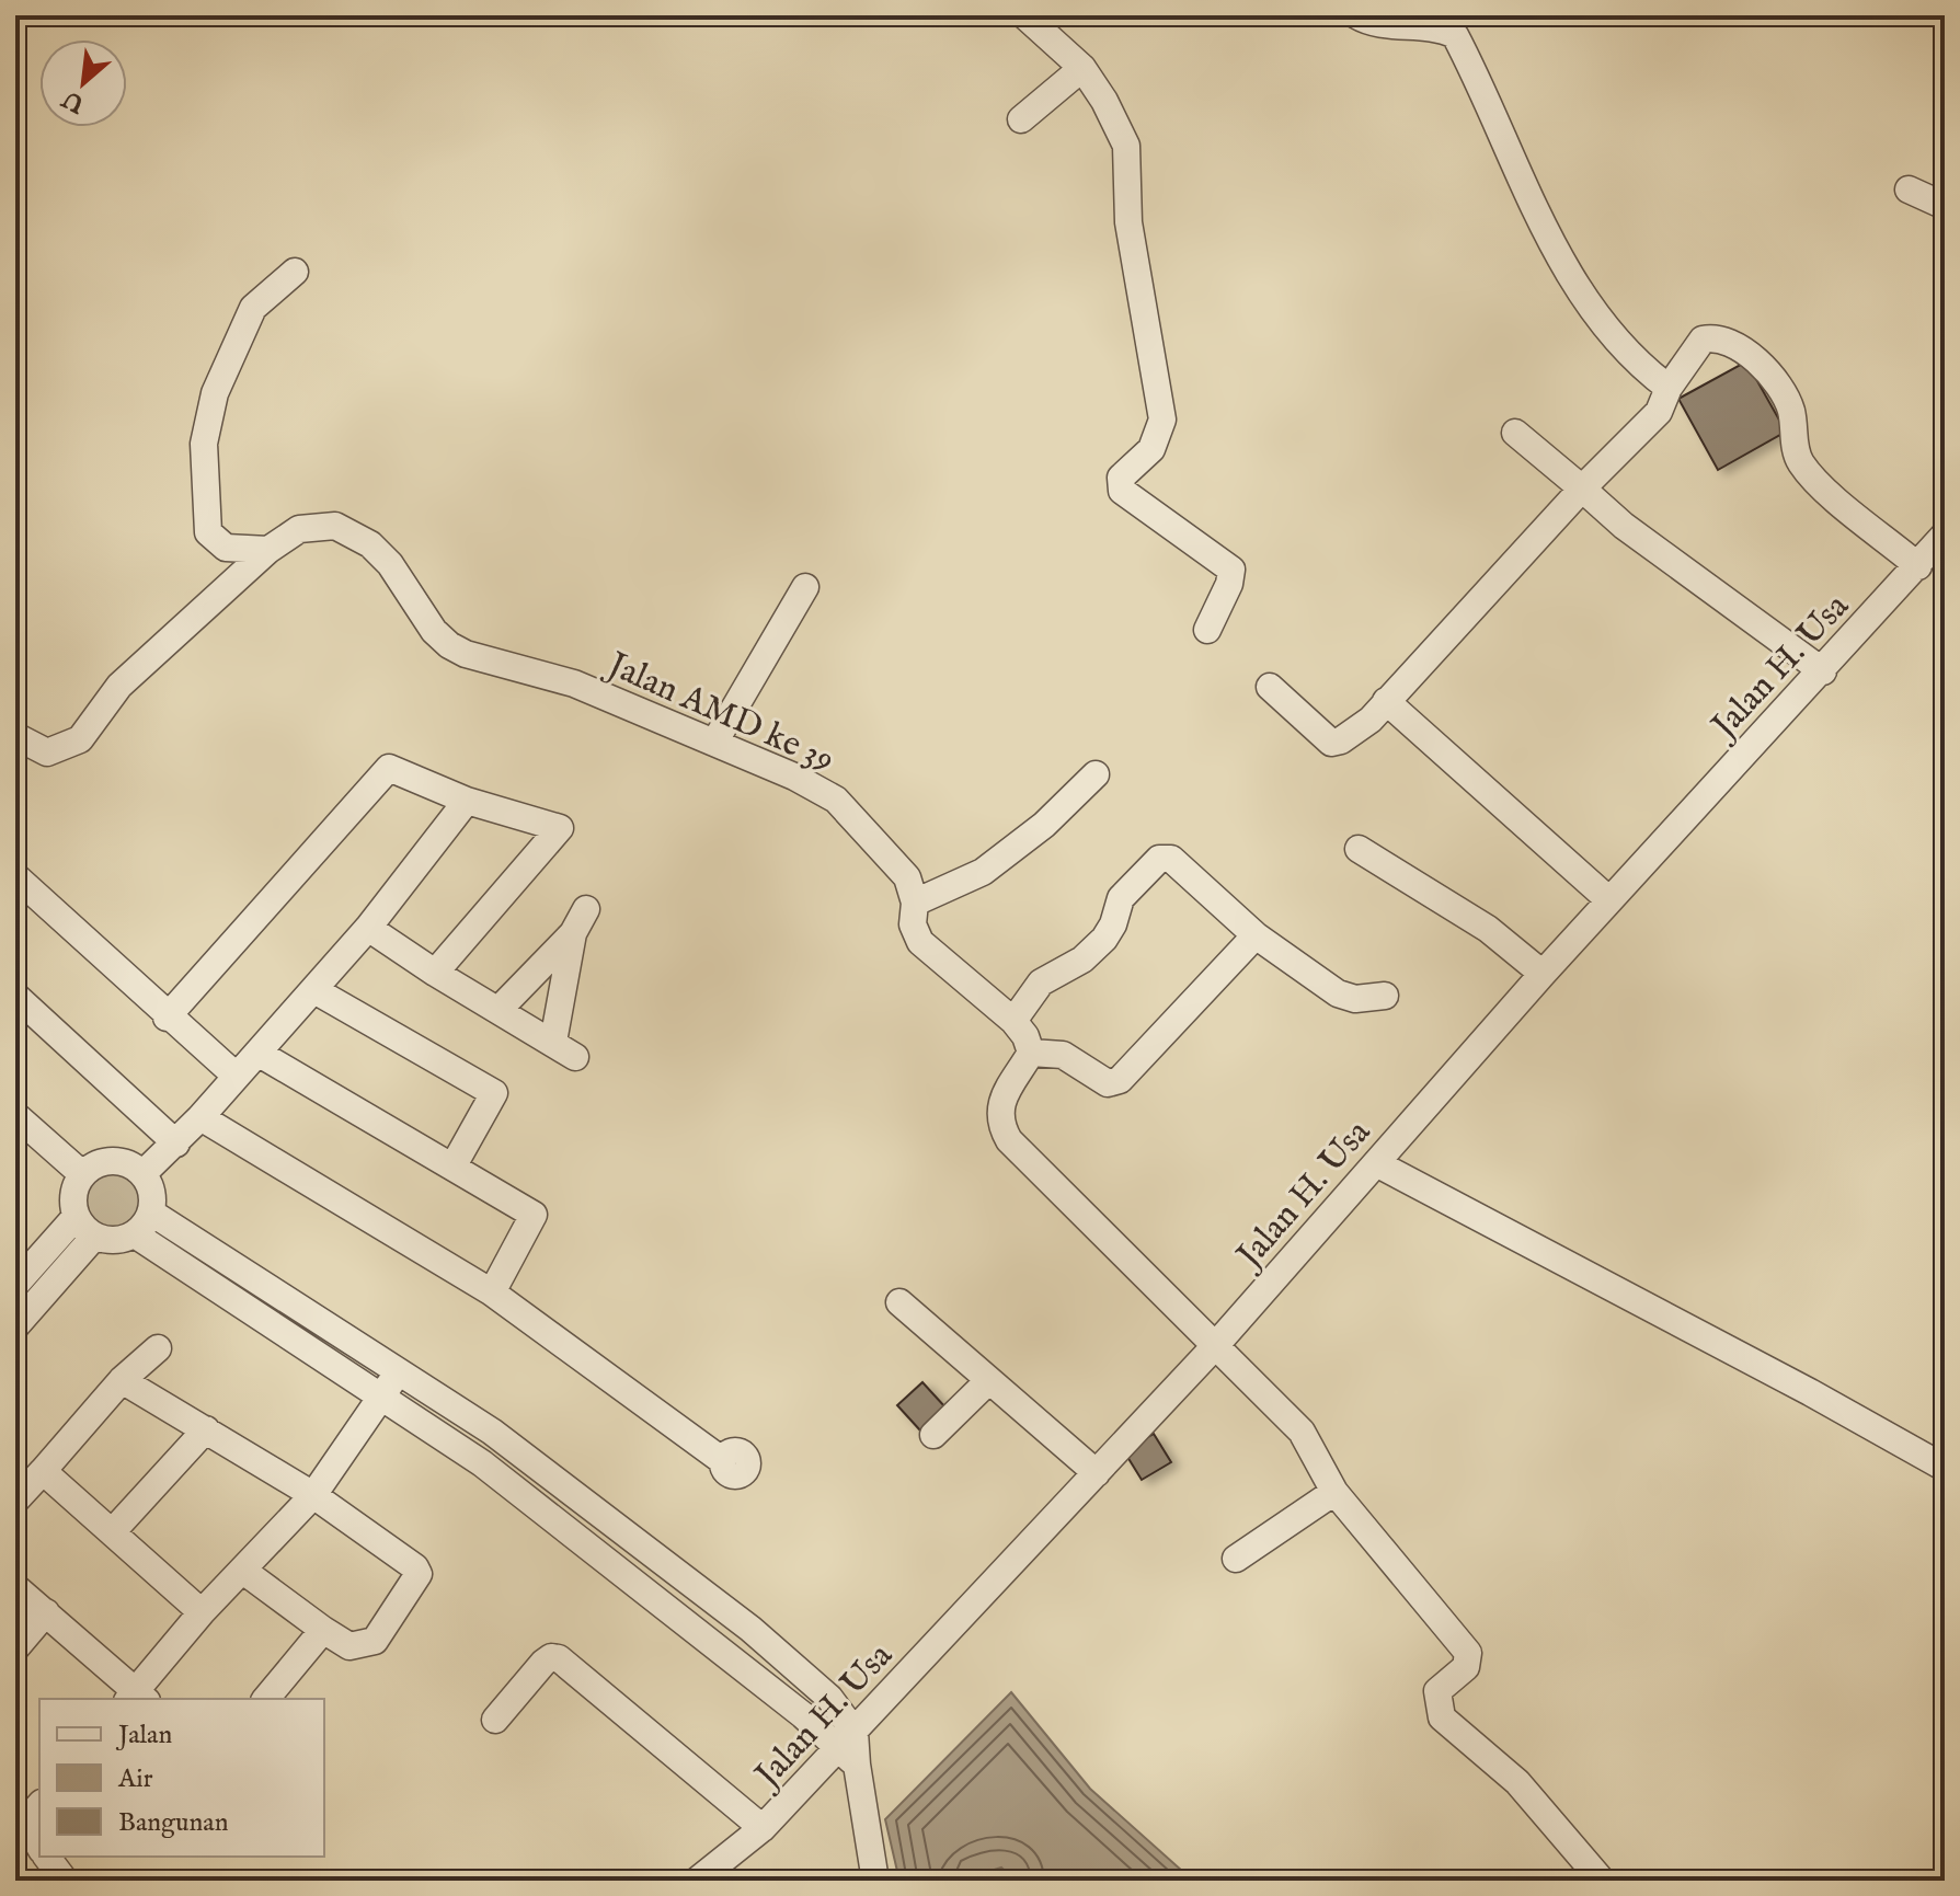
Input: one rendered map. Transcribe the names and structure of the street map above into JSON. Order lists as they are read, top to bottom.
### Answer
{
  "streets": {
    "street": ["Jalan H. Usa", "Jalan AMD ke 39"]
  },
  "legend": ["Jalan", "Air", "Bangunan"],
  "north": "bottom left"
}
